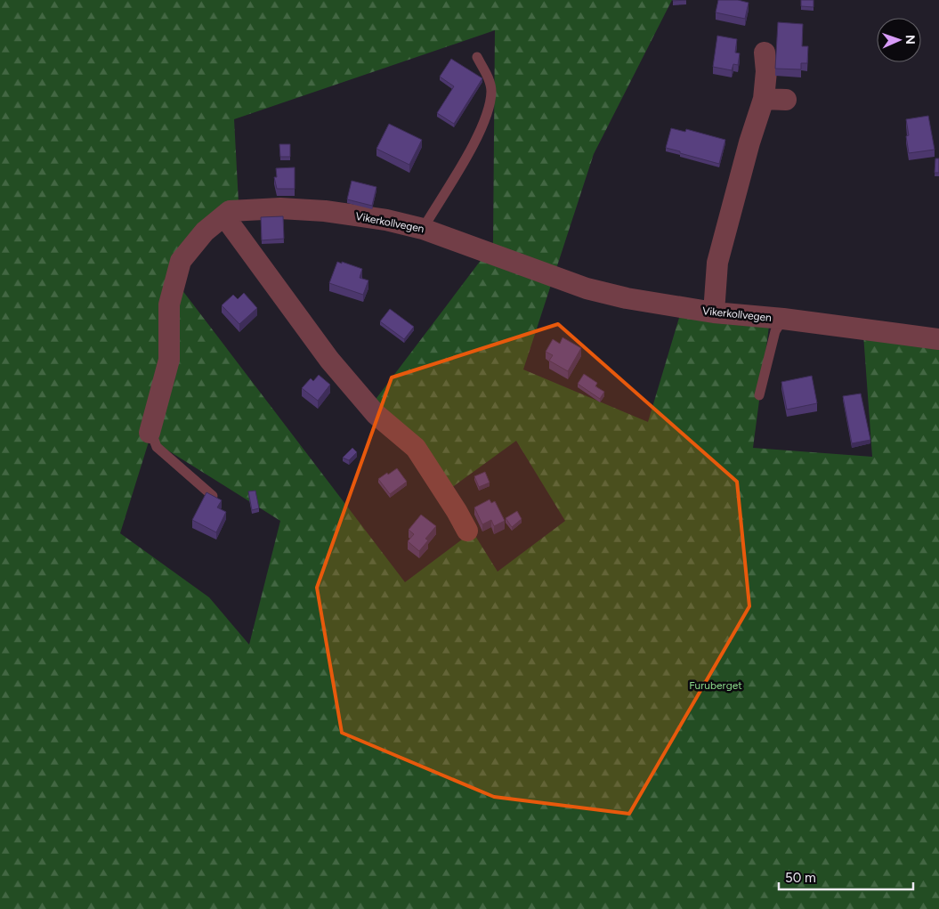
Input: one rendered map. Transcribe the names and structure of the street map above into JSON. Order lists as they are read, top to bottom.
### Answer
{
  "streets": {
    "street": ["Vikerkollvegen"]
  },
  "parks": ["Furuberget"],
  "scale_bar": "50 m",
  "north": "right"
}
